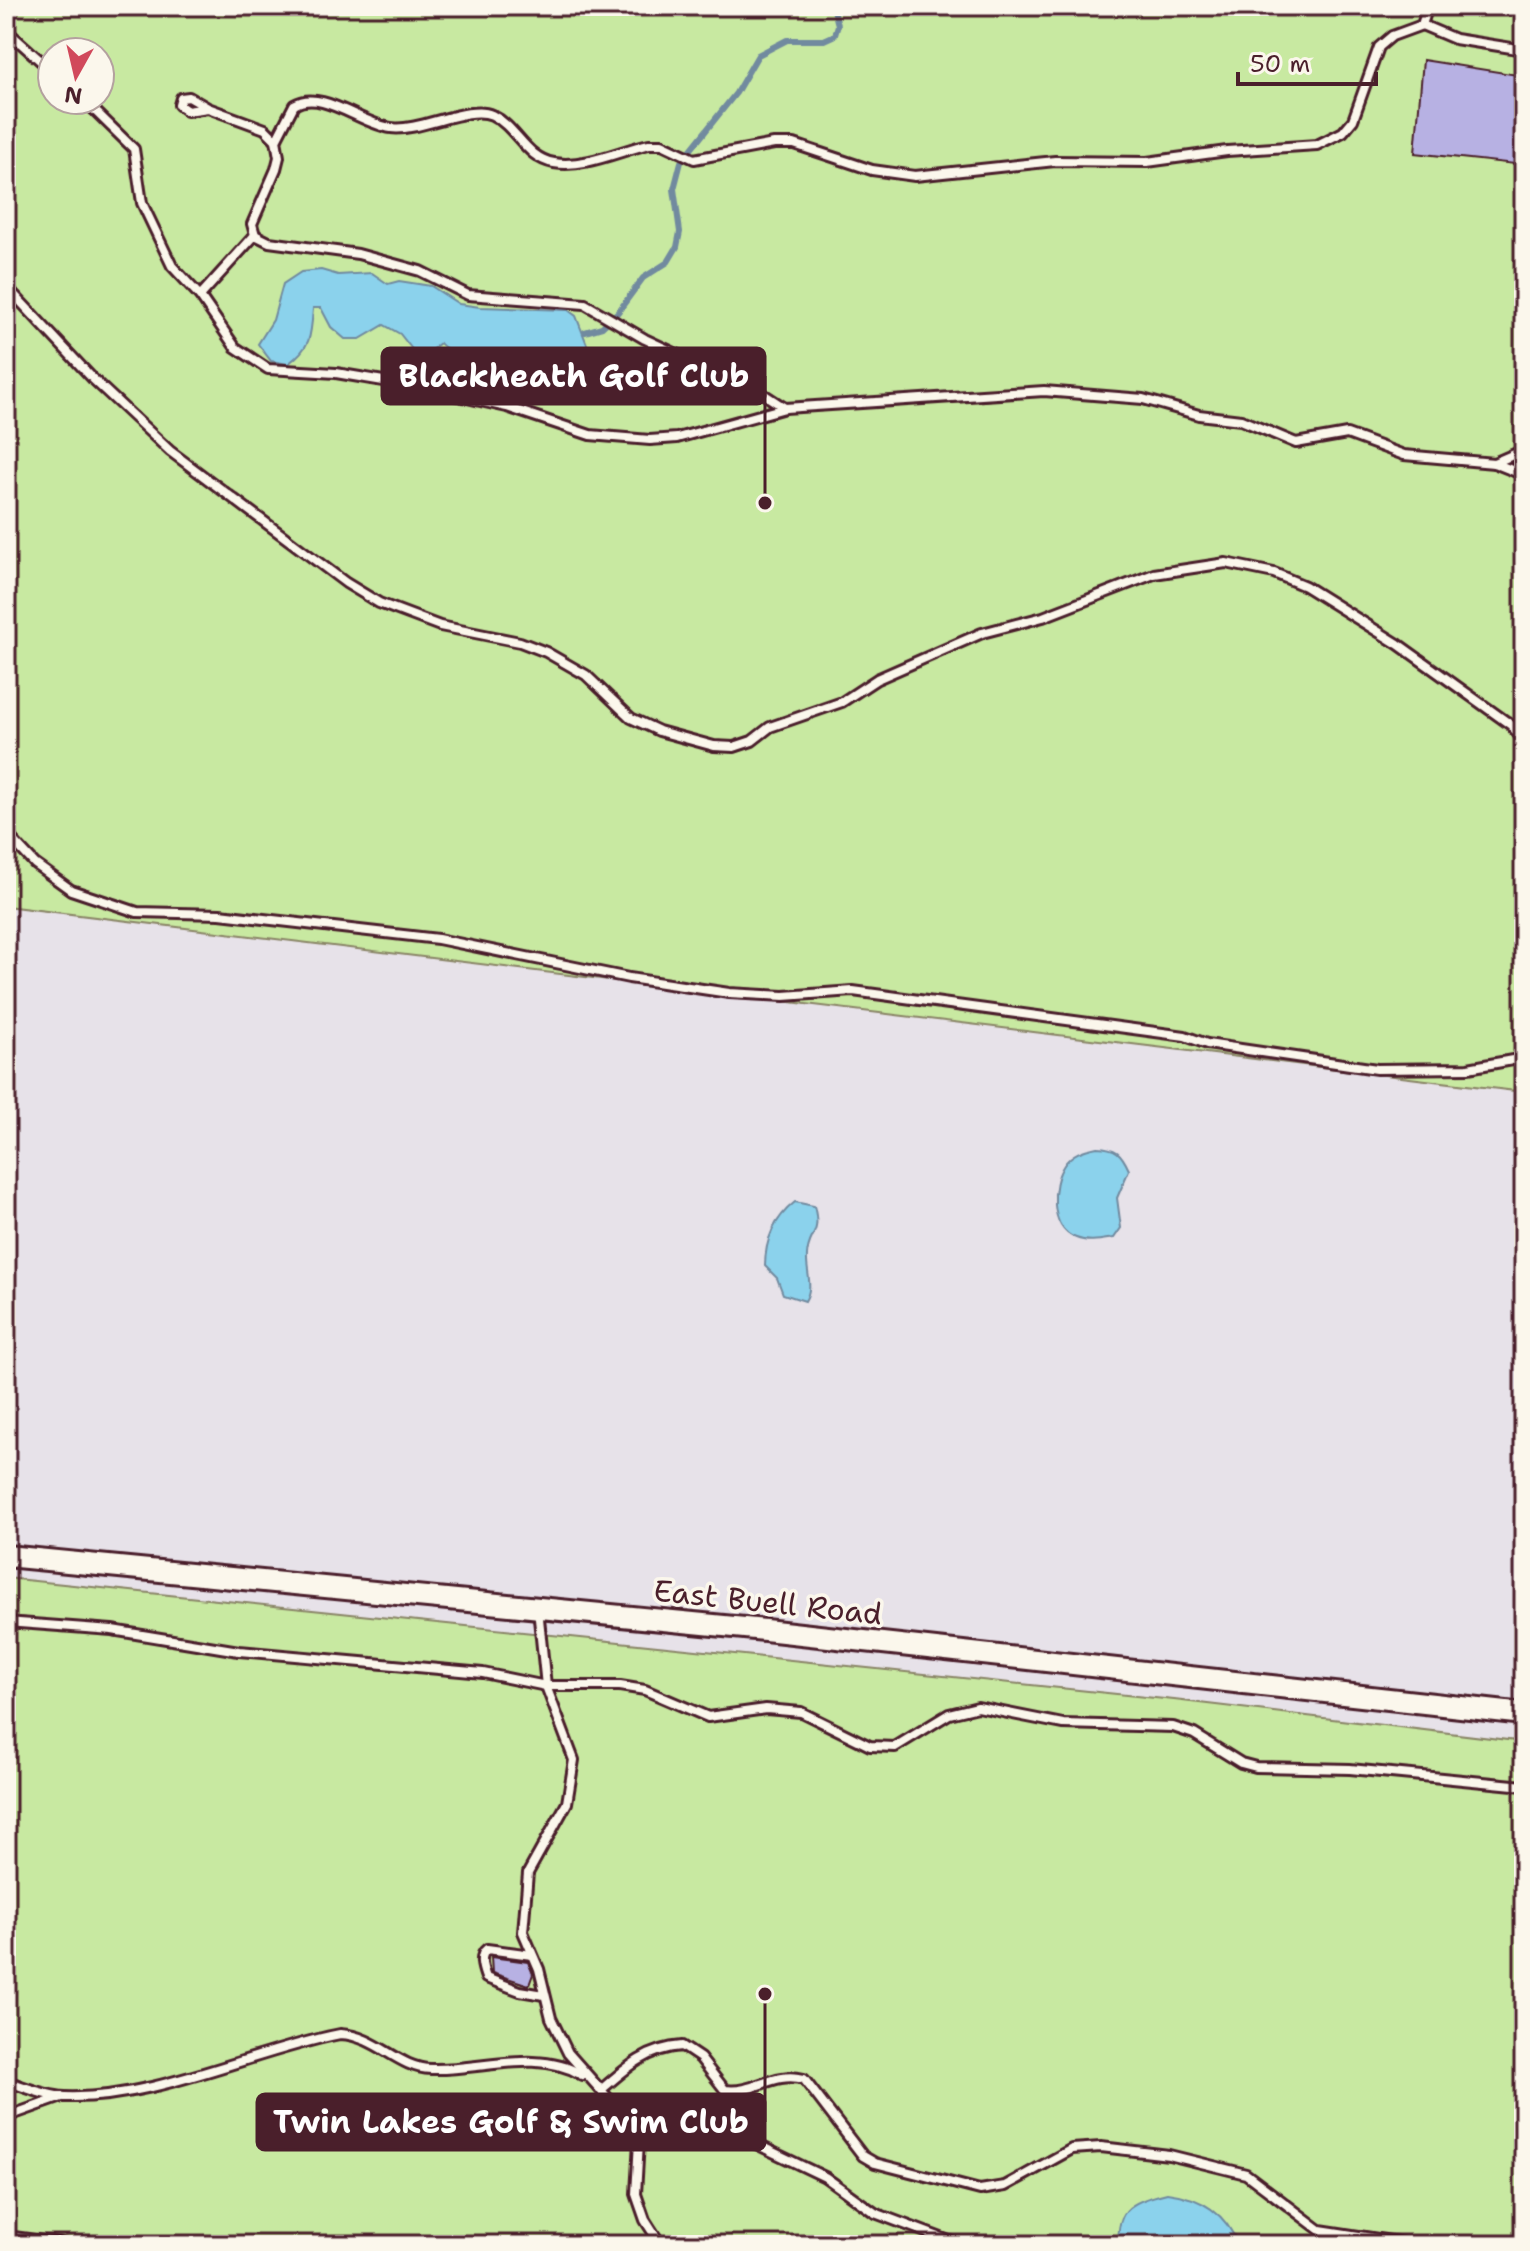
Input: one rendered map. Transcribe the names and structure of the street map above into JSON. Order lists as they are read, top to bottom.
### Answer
{
  "streets": {
    "street": ["East Buell Road"]
  },
  "places": ["Blackheath Golf Club", "Twin Lakes Golf & Swim Club"],
  "scale_bar": "50 m",
  "north": "bottom"
}
